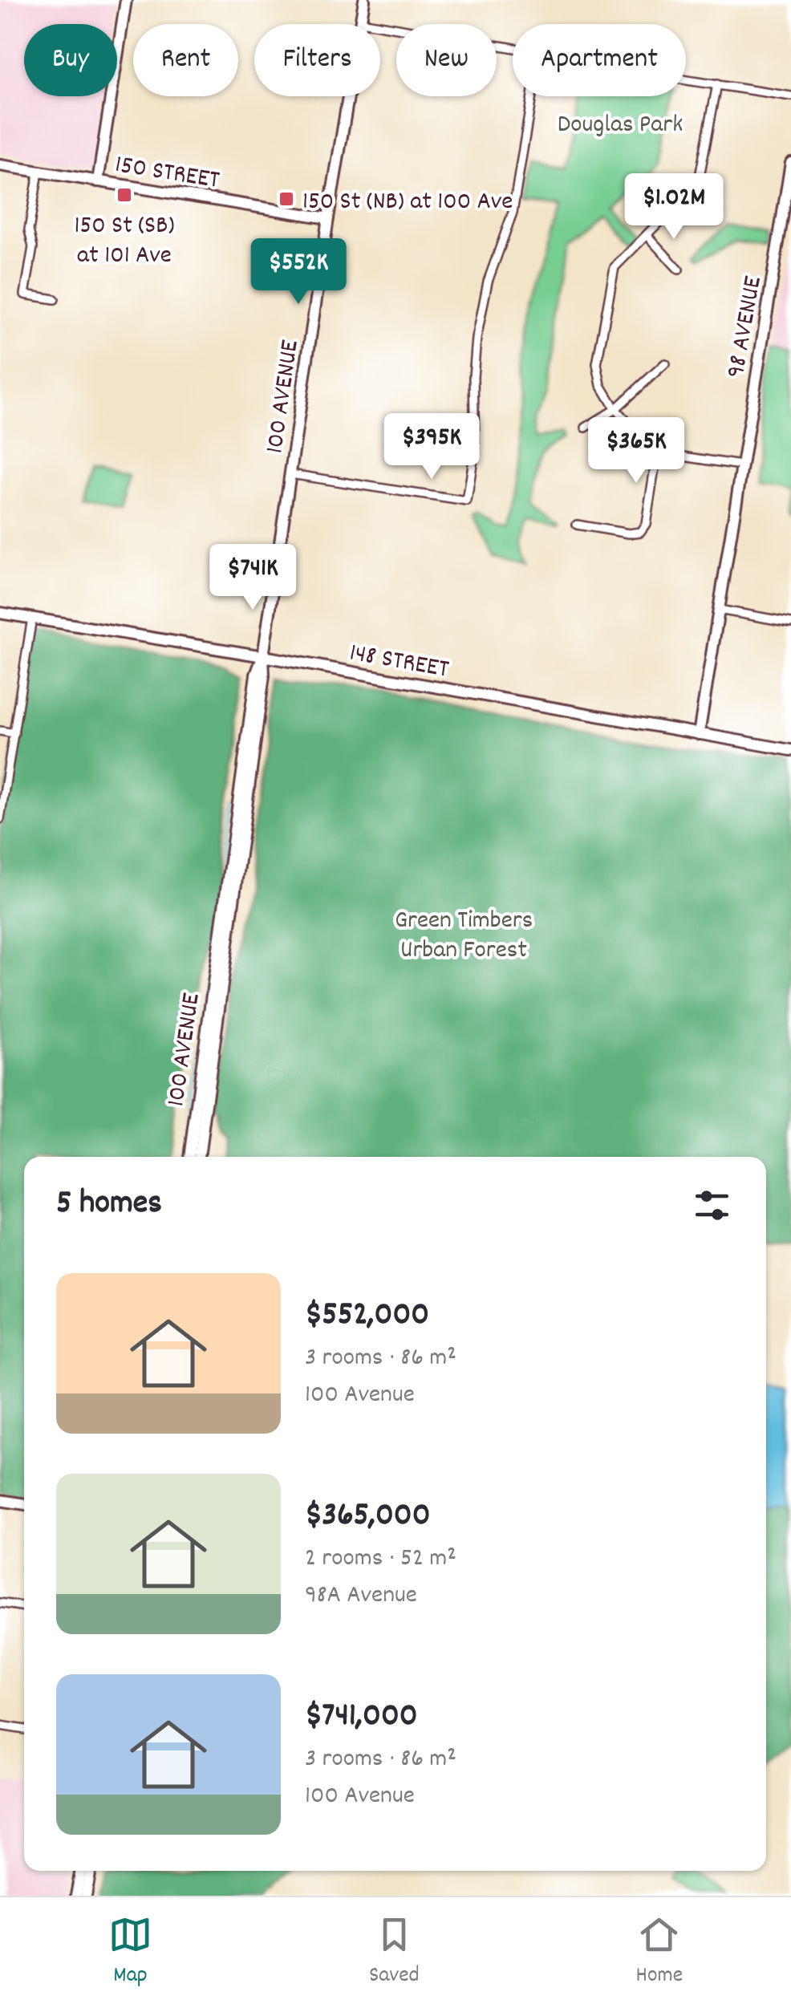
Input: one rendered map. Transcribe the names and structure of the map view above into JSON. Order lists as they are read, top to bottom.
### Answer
{
  "streets": {
    "main road": [
      "150 STREET",
      "98 AVENUE",
      "100 AVENUE",
      "148 STREET"
    ]
  },
  "crossings": [
    ["150 STREET", "100 AVENUE"],
    ["98 AVENUE", "148 STREET"],
    ["100 AVENUE", "148 STREET"]
  ],
  "parks": ["Douglas Park", "Green Timbers Urban Forest"],
  "places": {
    "transit": ["150 St (SB) at 101 Ave", "150 St (NB) at 100 Ave"]
  },
  "page": {
    "chip": [
      "Buy",
      "Rent",
      "Filters",
      "New",
      "Apartment"
    ],
    "price": [
      "$1.02M",
      "$552K",
      "$395K",
      "$365K",
      "$741K"
    ],
    "heading": "5 homes",
    "list": [
      {
        "name": "$552,000",
        "note": "3 rooms · 86 m² · 100 Avenue"
      },
      {
        "name": "$365,000",
        "note": "2 rooms · 52 m² · 98A Avenue"
      },
      {
        "name": "$741,000",
        "note": "3 rooms · 86 m² · 100 Avenue"
      }
    ],
    "tabs": ["Map", "Saved", "Home"]
  }
}
